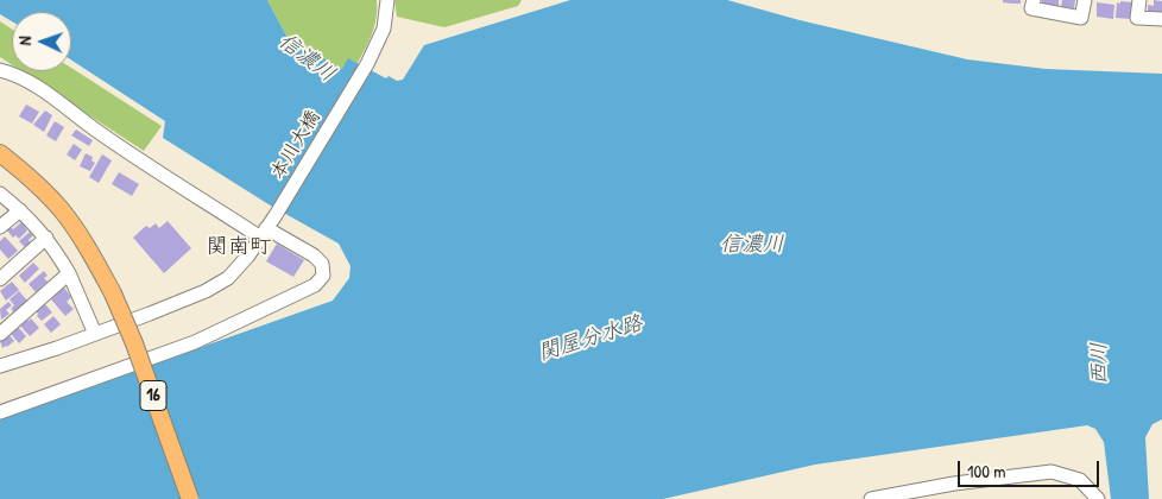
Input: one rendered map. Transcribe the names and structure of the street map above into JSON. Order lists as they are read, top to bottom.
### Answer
{
  "streets": {
    "main road": ["16"],
    "street": ["本川大橋"]
  },
  "districts": ["関南町"],
  "water": ["信濃川", "関屋分水路", "西川"],
  "scale_bar": "100 m",
  "north": "left"
}
